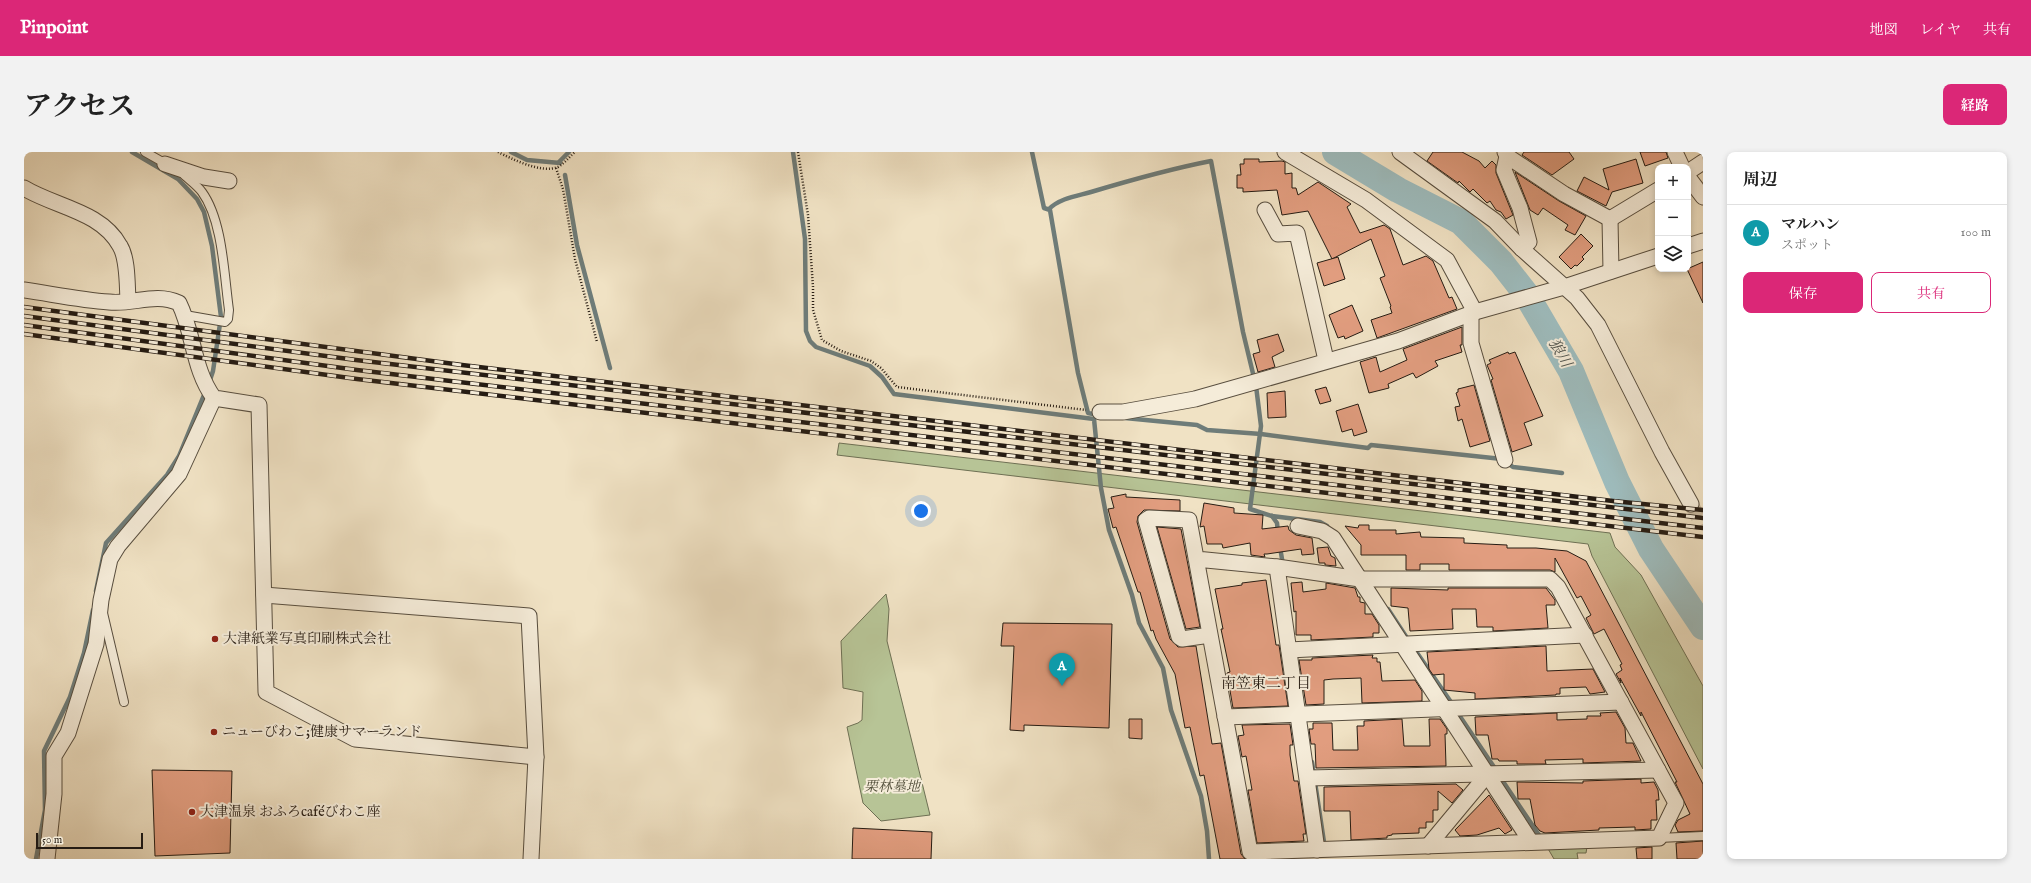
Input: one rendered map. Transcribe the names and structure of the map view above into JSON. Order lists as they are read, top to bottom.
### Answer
{
  "districts": ["南笠東二丁目"],
  "water": ["狼川"],
  "parks": ["栗林墓地"],
  "places": ["大津紙業写真印刷株式会社", "ニューびわこ;健康サマーランド", "大津温泉 おふろcaféびわこ座"],
  "scale_bar": "50 m",
  "page": {
    "header": "Pinpoint",
    "nav": ["地図", "レイヤ", "共有"],
    "title": "アクセス",
    "buttons": [
      "経路",
      ["保存", "共有"]
    ],
    "heading": "周辺",
    "map_buttons": ["+", "−"],
    "list": [
      {
        "mark": "A",
        "name": "マルハン",
        "note": "スポット",
        "value": "100 m"
      }
    ],
    "pins": "A",
    "scale": "50 m"
  }
}
